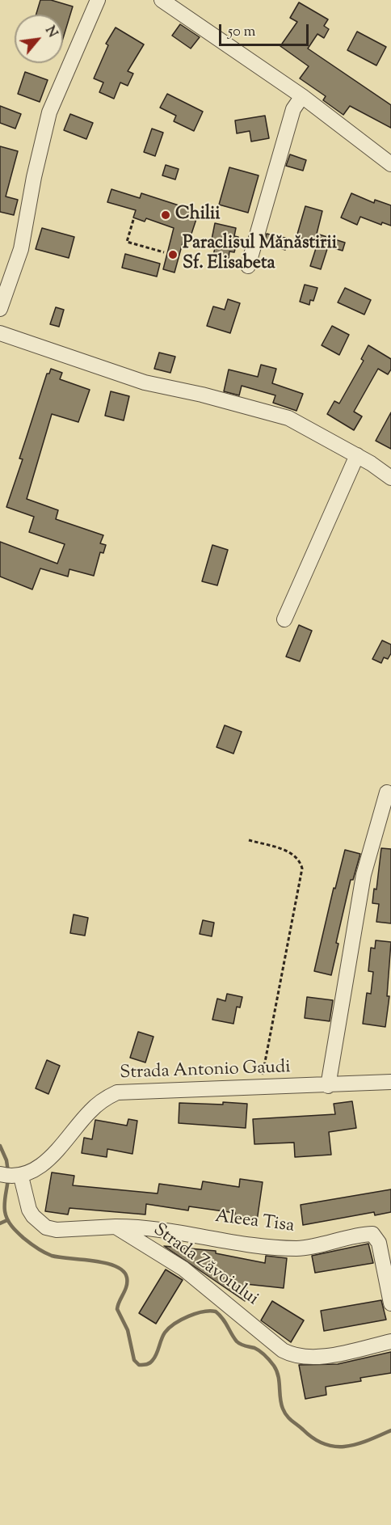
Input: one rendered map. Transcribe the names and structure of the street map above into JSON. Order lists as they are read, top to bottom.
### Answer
{
  "streets": {
    "street": ["Strada Antonio Gaudi", "Aleea Tisa", "Strada Zăvoiului"]
  },
  "crossings": [
    ["Aleea Tisa", "Strada Zăvoiului"]
  ],
  "places": ["Chilii", "Paraclisul Mănăstirii Sf. Elisabeta"],
  "scale_bar": "50 m",
  "north": "top right"
}
